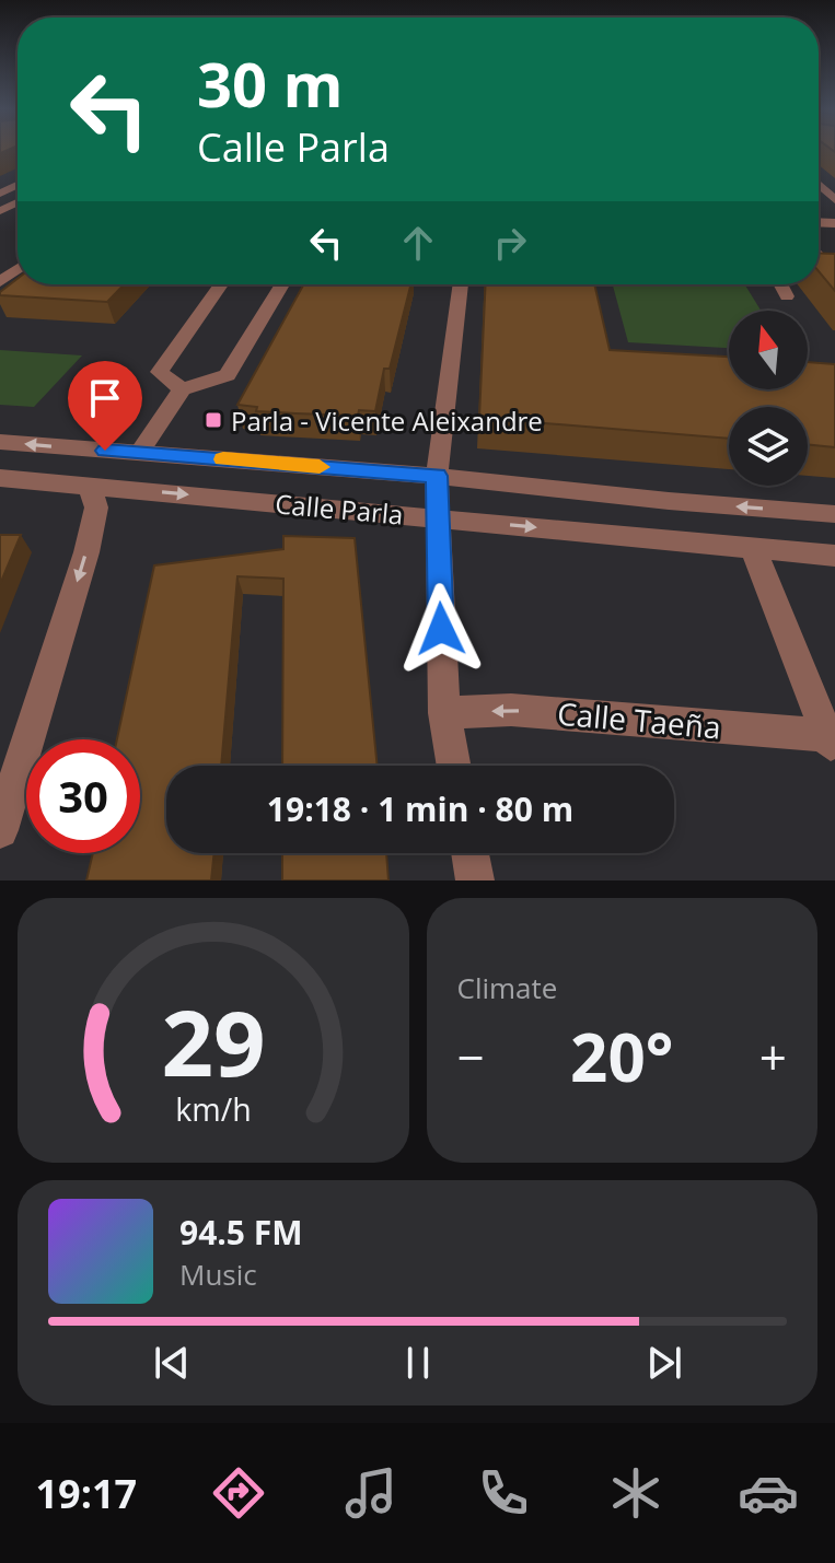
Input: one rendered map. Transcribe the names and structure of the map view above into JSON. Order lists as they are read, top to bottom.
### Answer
{
  "streets": {
    "street": ["Calle Parla", "Calle Taeña"]
  },
  "one_way": ["Calle Taeña"],
  "places": {
    "transit": ["Parla - Vicente Aleixandre"]
  },
  "north": "top",
  "page": {
    "turn": ["30 m", "Calle Parla"],
    "limit": "30",
    "trip": "19:18 · 1 min · 80 m",
    "tile": "Climate",
    "heat": ["−", "20°", "+"],
    "song": ["94.5 FM", "Music"],
    "tabs": "19:17",
    "gauge": ["29", "km/h"]
  }
}
